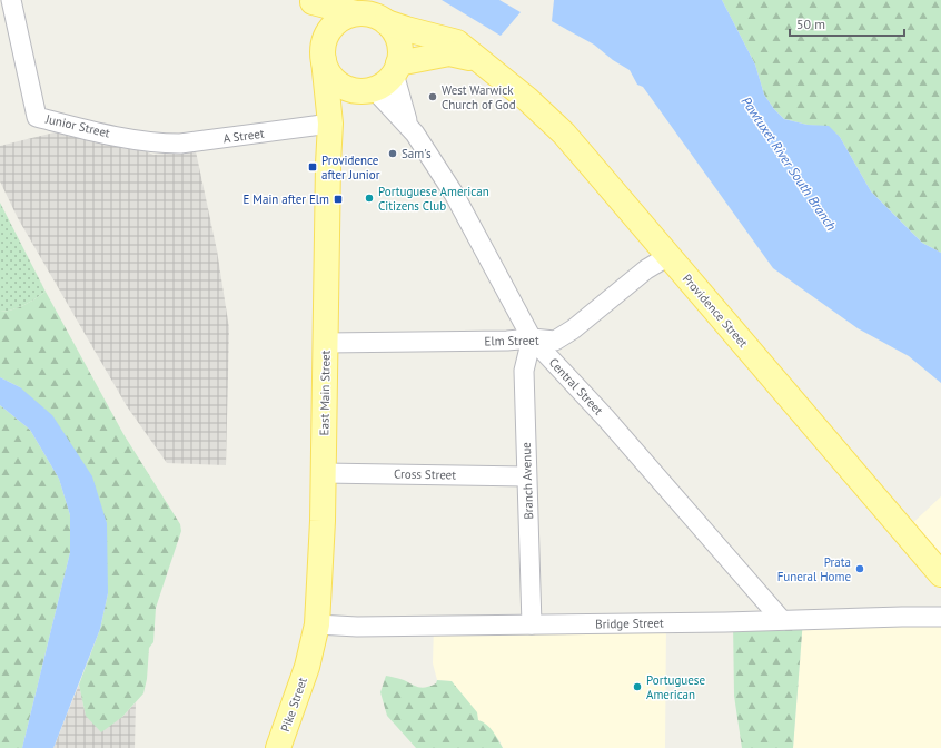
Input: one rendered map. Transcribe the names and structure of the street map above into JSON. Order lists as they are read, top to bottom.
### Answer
{
  "streets": {
    "main road": ["Providence Street", "East Main Street", "Pike Street"],
    "street": [
      "Junior Street",
      "A Street",
      "Elm Street",
      "Central Street",
      "Cross Street",
      "Branch Avenue",
      "Bridge Street"
    ]
  },
  "crossings": [
    ["Junior Street", "A Street"],
    ["A Street", "East Main Street"],
    ["Providence Street", "Elm Street"],
    ["Providence Street", "East Main Street"],
    ["Elm Street", "Central Street"],
    ["Elm Street", "East Main Street"],
    ["Elm Street", "Branch Avenue"],
    ["Central Street", "Branch Avenue"],
    ["Central Street", "Bridge Street"],
    ["East Main Street", "Cross Street"],
    ["East Main Street", "Bridge Street"],
    ["East Main Street", "Pike Street"],
    ["Cross Street", "Branch Avenue"],
    ["Branch Avenue", "Bridge Street"]
  ],
  "water": ["Pawtuxet River South Branch"],
  "places": {
    "other": [
      "West Warwick Church of God",
      "Sam's",
      "Portuguese American Citizens Club",
      "Prata Funeral Home",
      "Portuguese American"
    ],
    "transit": ["Providence after Junior", "E Main after Elm"]
  },
  "scale_bar": "50 m"
}
